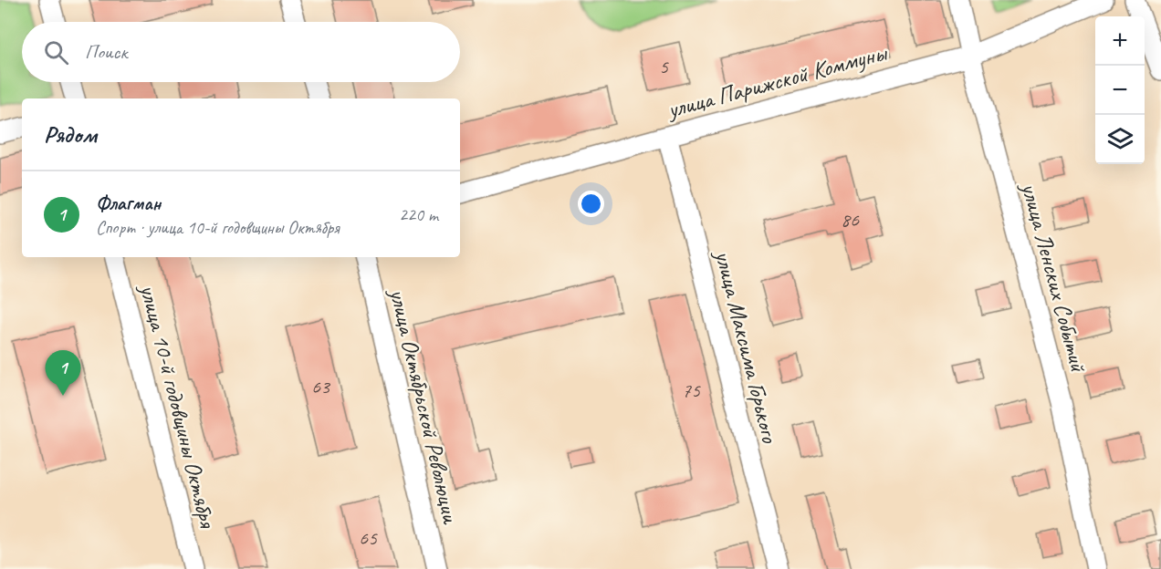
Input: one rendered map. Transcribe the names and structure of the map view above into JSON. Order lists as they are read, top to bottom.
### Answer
{
  "streets": {
    "street": [
      "улица Парижской Коммуны",
      "улица Ленских Событий",
      "улица Максима Горького",
      "улица 10-й годовщины Октября",
      "улица Октябрьской Революции"
    ]
  },
  "crossings": [
    ["улица Парижской Коммуны", "улица Ленских Событий"],
    ["улица Парижской Коммуны", "улица Максима Горького"]
  ],
  "house_numbers": [
    "5",
    "86",
    "63",
    "75",
    "65"
  ],
  "page": {
    "map_buttons": ["+", "−"],
    "search": "Поиск",
    "heading": "Рядом",
    "list": [
      {
        "mark": "1",
        "name": "Флагман",
        "note": "Спорт · улица 10-й годовщины Октября",
        "value": "220 m"
      }
    ],
    "pins": "1"
  }
}
